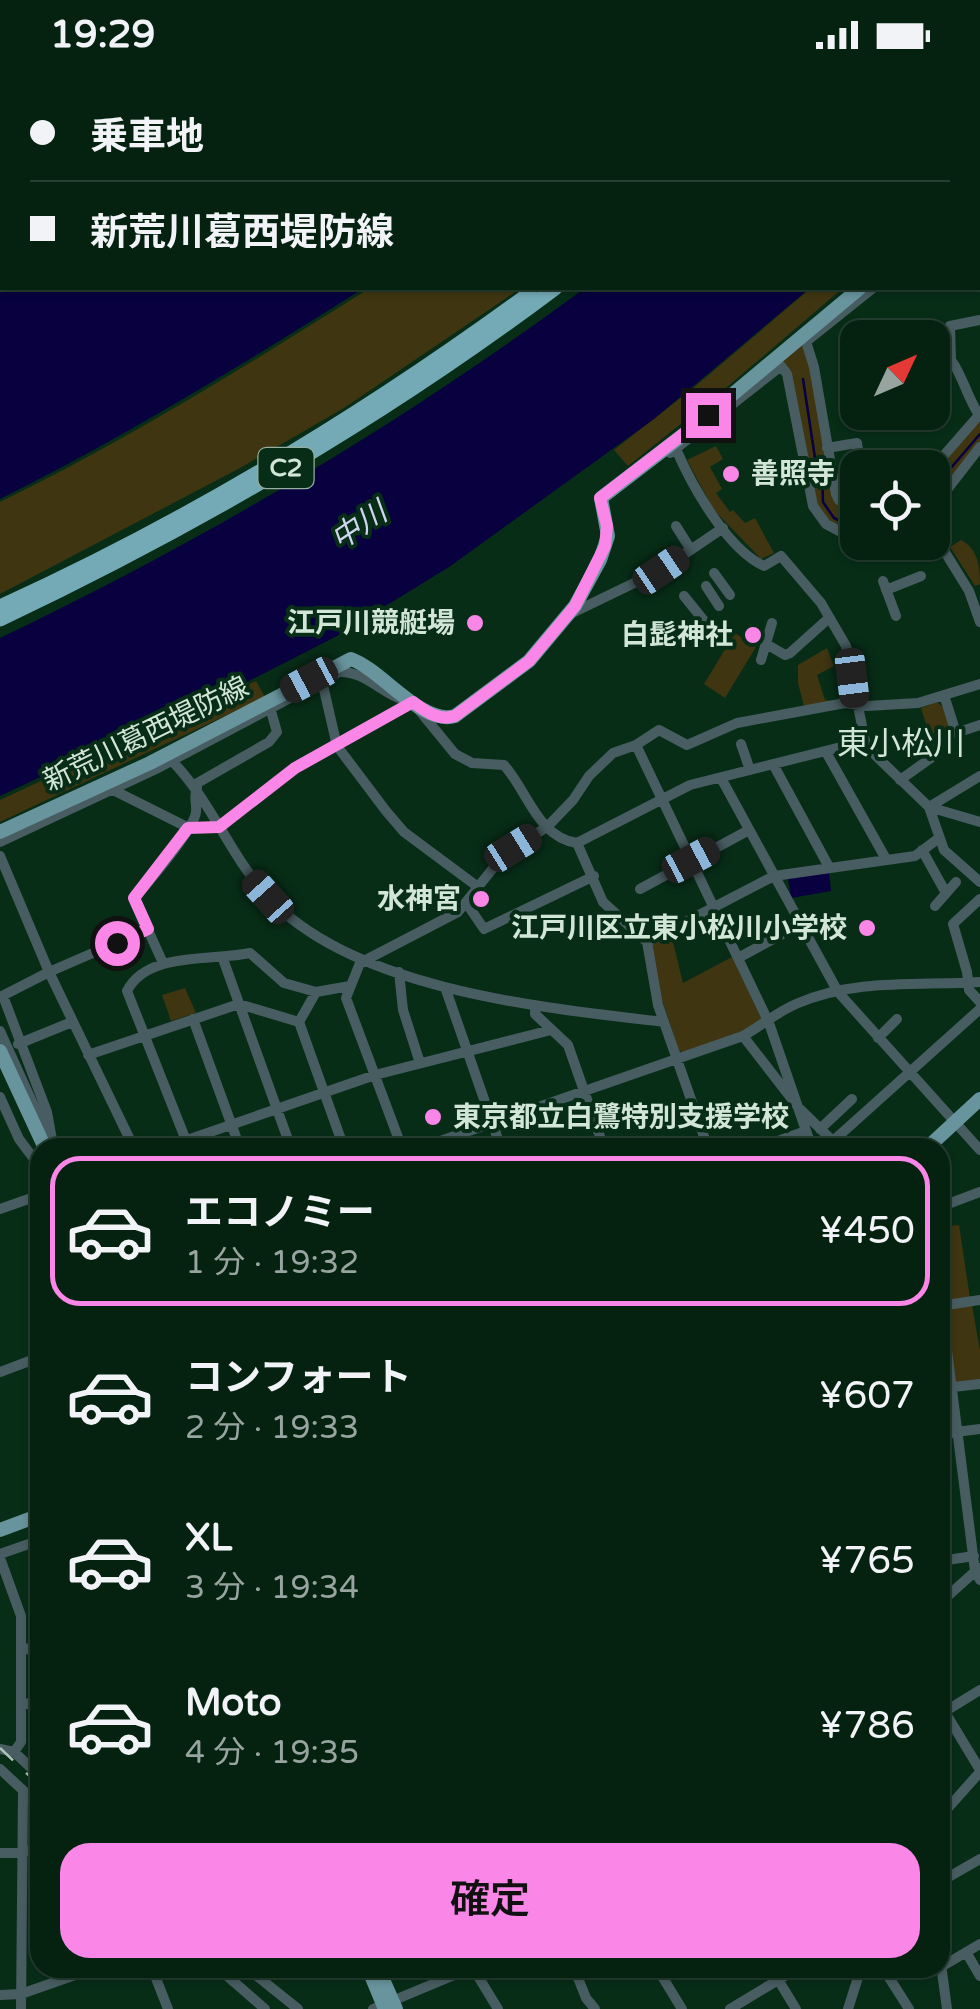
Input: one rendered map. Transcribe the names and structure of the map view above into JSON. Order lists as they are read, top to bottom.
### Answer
{
  "streets": {
    "highway": ["C2"],
    "main road": ["新荒川葛西堤防線"]
  },
  "districts": ["東小松川"],
  "water": ["中川"],
  "places": [
    "善照寺",
    "江戸川競艇場",
    "白髭神社",
    "水神宮",
    "江戸川区立東小松川小学校",
    "東京都立白鷺特別支援学校"
  ],
  "north": "top right",
  "page": {
    "status": "19:29",
    "banner": ["乗車地", "新荒川葛西堤防線"],
    "list": [
      {
        "name": "エコノミー",
        "note": "1 分 · 19:32",
        "value": "¥450"
      },
      {
        "name": "コンフォート",
        "note": "2 分 · 19:33",
        "value": "¥607"
      },
      {
        "name": "XL",
        "note": "3 分 · 19:34",
        "value": "¥765"
      },
      {
        "name": "Moto",
        "note": "4 分 · 19:35",
        "value": "¥786"
      }
    ],
    "buttons": "確定"
  }
}
